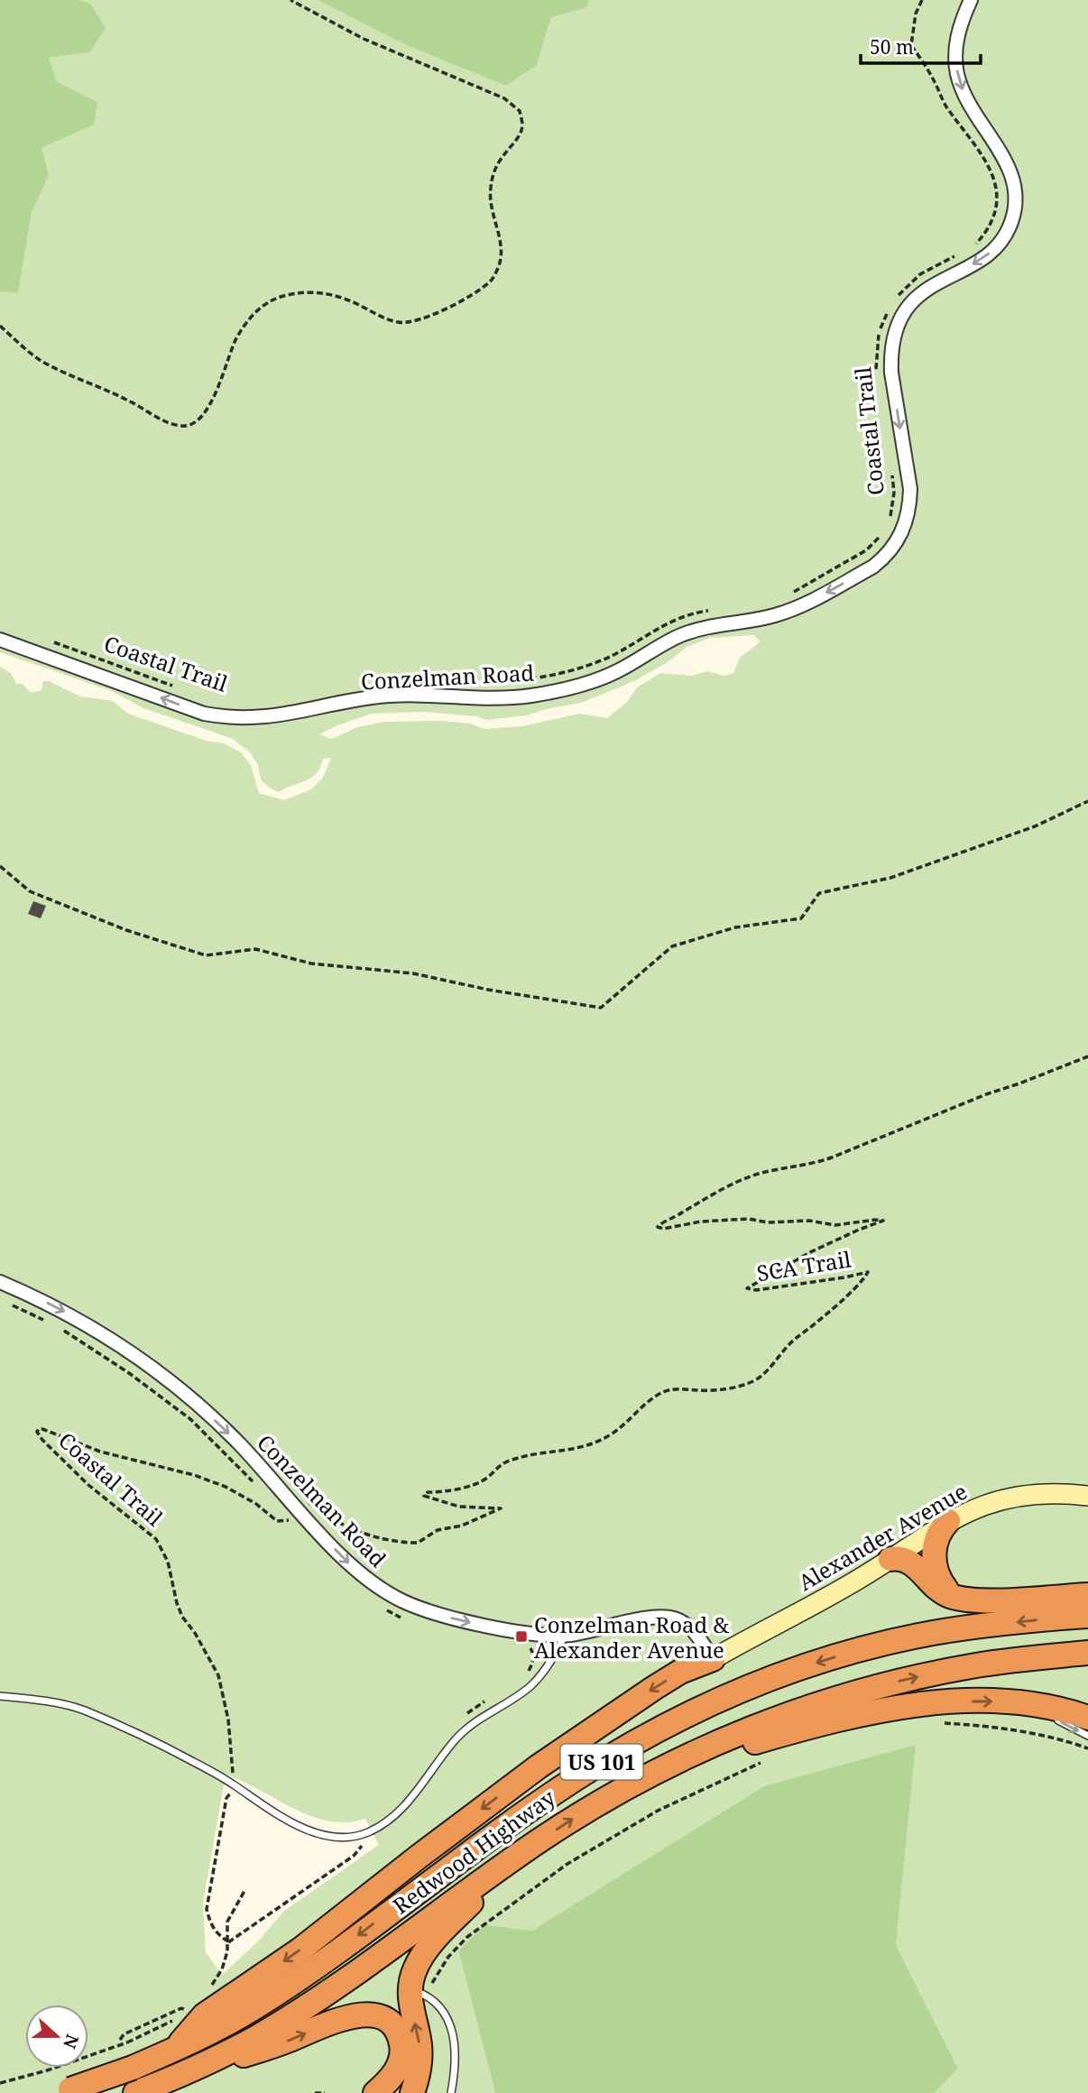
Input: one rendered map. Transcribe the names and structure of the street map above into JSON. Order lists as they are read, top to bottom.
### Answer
{
  "streets": {
    "highway": ["US 101", "Redwood Highway"],
    "main road": ["Alexander Avenue"],
    "street": ["Conzelman Road"],
    "path": ["Coastal Trail", "SCA Trail"]
  },
  "crossings": [
    ["Conzelman Road", "Alexander Avenue"]
  ],
  "places": {
    "transit": ["Conzelman Road & Alexander Avenue"]
  },
  "scale_bar": "50 m",
  "north": "right"
}
